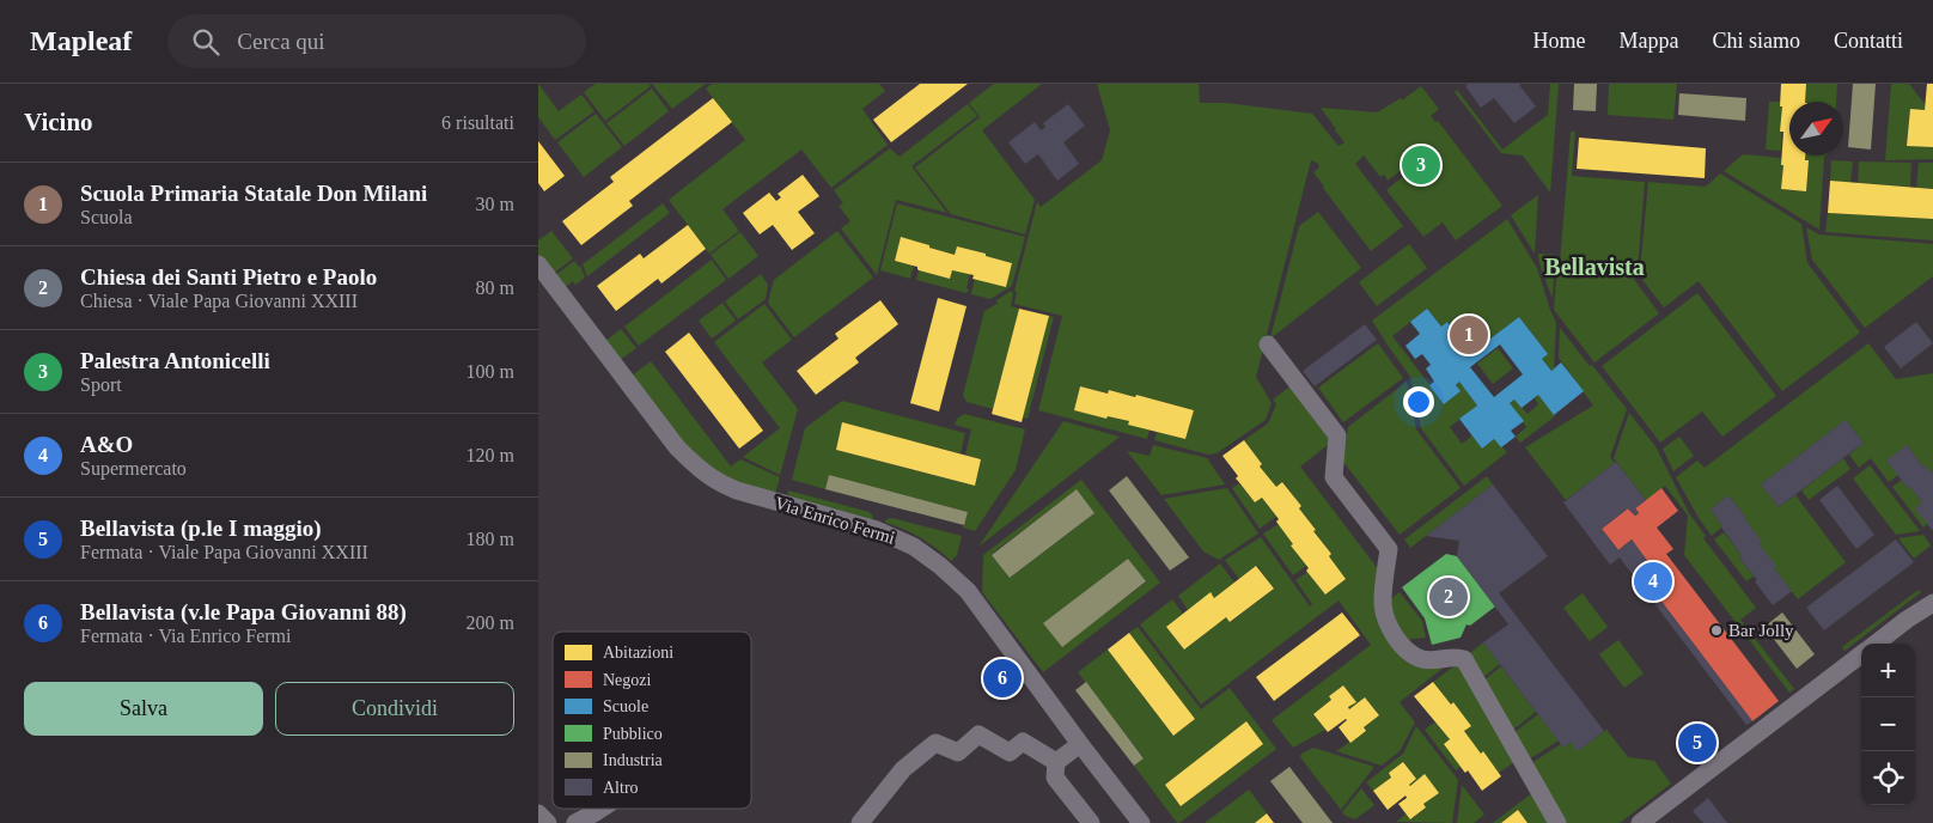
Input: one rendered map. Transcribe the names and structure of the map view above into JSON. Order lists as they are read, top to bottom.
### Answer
{
  "streets": {
    "street": ["Via Enrico Fermi"]
  },
  "districts": ["Bellavista"],
  "places": ["Bar Jolly"],
  "legend": [
    "Abitazioni",
    "Negozi",
    "Scuole",
    "Pubblico",
    "Industria",
    "Altro"
  ],
  "north": "top right",
  "page": {
    "header": "Mapleaf",
    "search": "Cerca qui",
    "nav": [
      "Home",
      "Mappa",
      "Chi siamo",
      "Contatti"
    ],
    "heading": ["Vicino", "6 risultati"],
    "pins": [
      "3",
      "1",
      "4",
      "2",
      "6",
      "5"
    ],
    "list": [
      {
        "mark": "1",
        "name": "Scuola Primaria Statale Don Milani",
        "note": "Scuola",
        "value": "30 m"
      },
      {
        "mark": "2",
        "name": "Chiesa dei Santi Pietro e Paolo",
        "note": "Chiesa · Viale Papa Giovanni XXIII",
        "value": "80 m"
      },
      {
        "mark": "3",
        "name": "Palestra Antonicelli",
        "note": "Sport",
        "value": "100 m"
      },
      {
        "mark": "4",
        "name": "A&O",
        "note": "Supermercato",
        "value": "120 m"
      },
      {
        "mark": "5",
        "name": "Bellavista (p.le I maggio)",
        "note": "Fermata · Viale Papa Giovanni XXIII",
        "value": "180 m"
      },
      {
        "mark": "6",
        "name": "Bellavista (v.le Papa Giovanni 88)",
        "note": "Fermata · Via Enrico Fermi",
        "value": "200 m"
      }
    ],
    "map_buttons": ["+", "−"],
    "buttons": ["Salva", "Condividi"]
  }
}
